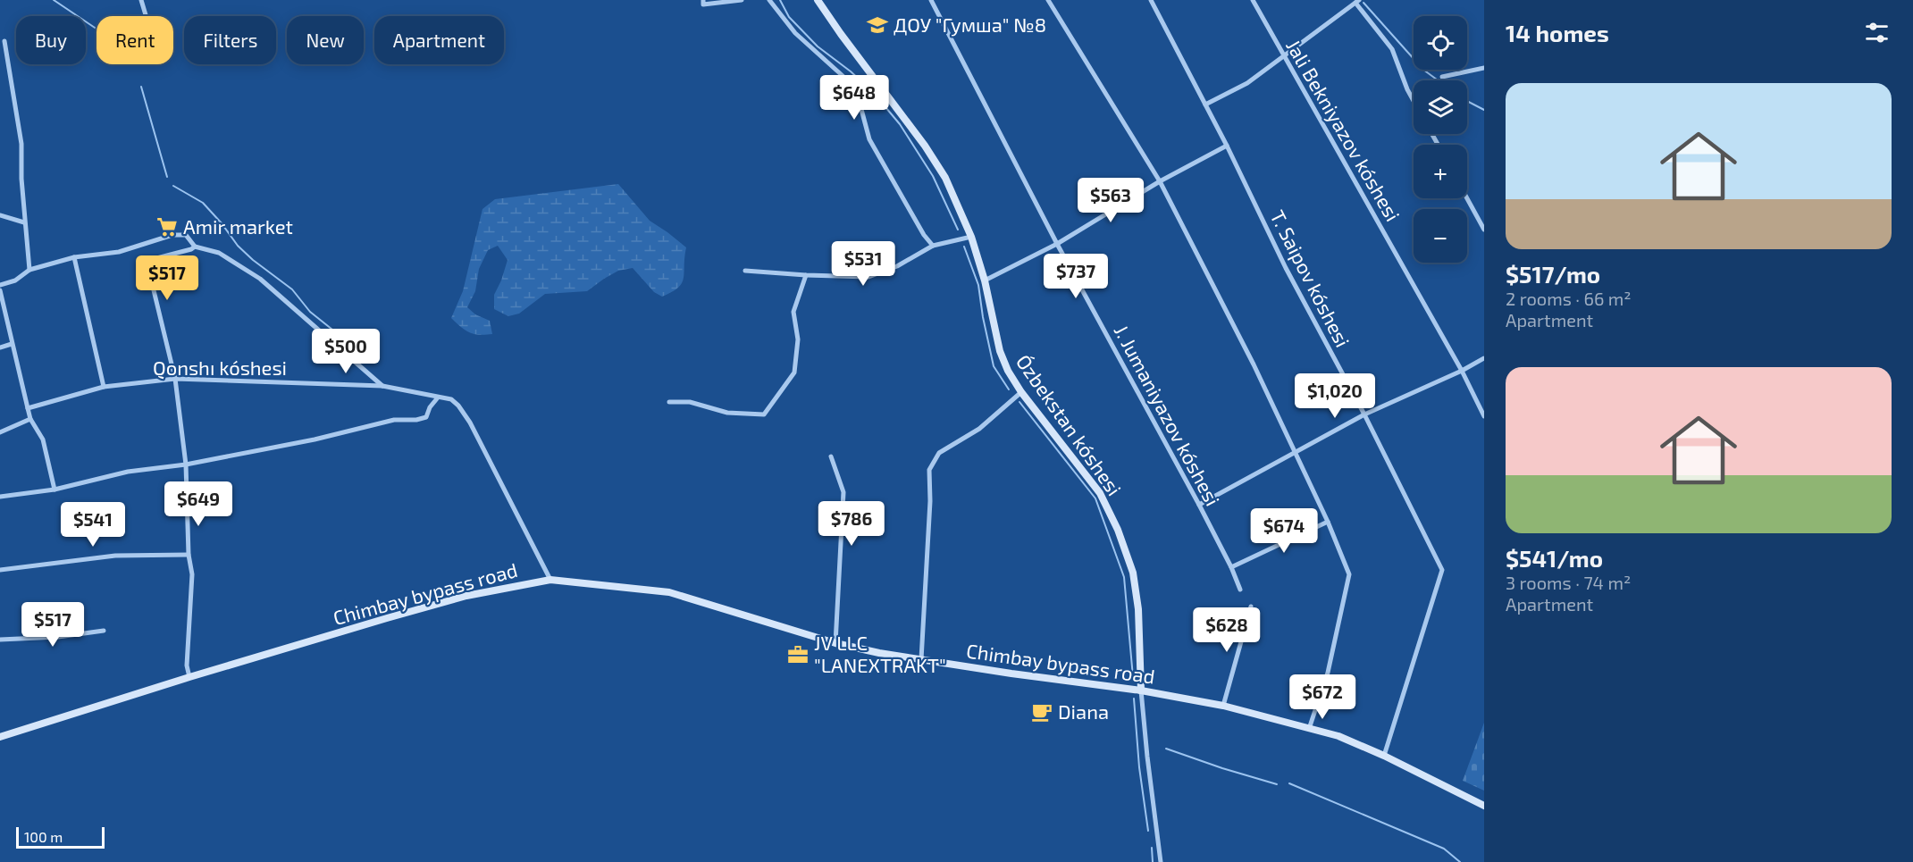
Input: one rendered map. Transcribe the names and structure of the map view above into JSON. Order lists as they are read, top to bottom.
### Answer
{
  "streets": {
    "main road": ["Ózbekstan kóshesi", "Chimbay bypass road"],
    "street": [
      "Jali Bekniyazov kóshesi",
      "T. Saipov kóshesi",
      "Qonshı kóshesi",
      "J. Jumaniyazov kóshesi"
    ]
  },
  "crossings": [
    ["T. Saipov kóshesi", "Chimbay bypass road"],
    ["Qonshı kóshesi", "Chimbay bypass road"],
    ["Ózbekstan kóshesi", "Chimbay bypass road"]
  ],
  "places": {
    "school or university": ["ДОУ \"Гумша\" №8"],
    "supermarket": ["Amir market"],
    "office": ["JV LLC \"LANEXTRAKT\""],
    "cafe": ["Diana"]
  },
  "scale_bar": "100 m",
  "page": {
    "heading": "14 homes",
    "map_buttons": ["+", "−"],
    "chip": [
      "Buy",
      "Rent",
      "Filters",
      "New",
      "Apartment"
    ],
    "list": [
      {
        "name": "$517/mo",
        "note": "2 rooms · 66 m² · Apartment"
      },
      {
        "name": "$541/mo",
        "note": "3 rooms · 74 m² · Apartment"
      }
    ],
    "price": [
      "$648",
      "$563",
      "$531",
      "$737",
      "$517",
      "$500",
      "$1,020",
      "$649",
      "$786",
      "$541",
      "$674",
      "$517",
      "$628",
      "$672"
    ],
    "scale": "100 m"
  }
}
